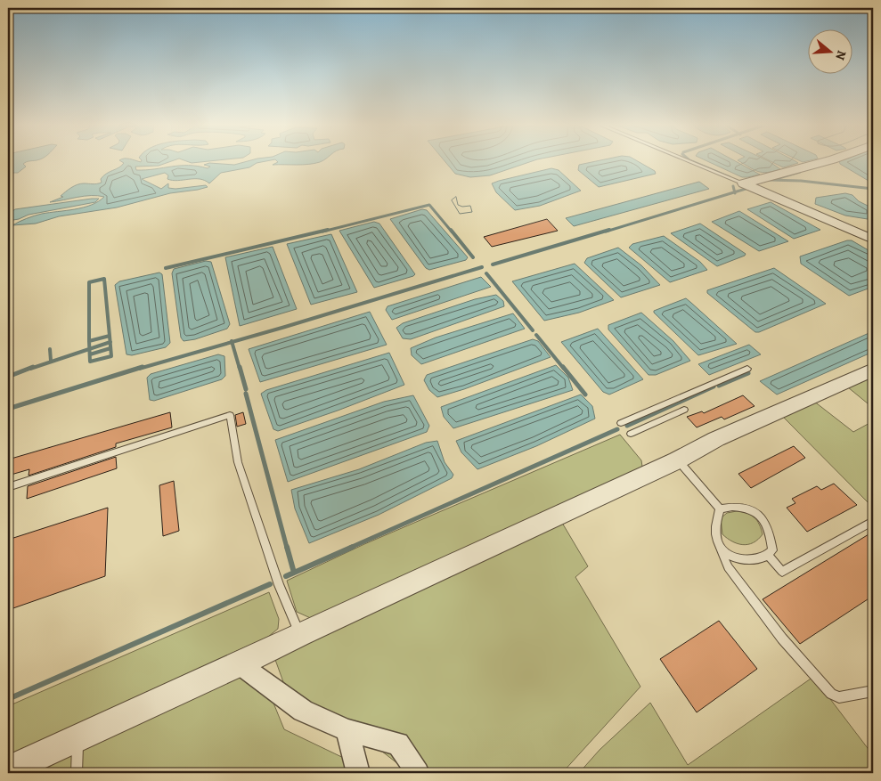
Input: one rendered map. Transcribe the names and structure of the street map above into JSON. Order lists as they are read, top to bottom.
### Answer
{
  "north": "right"
}
